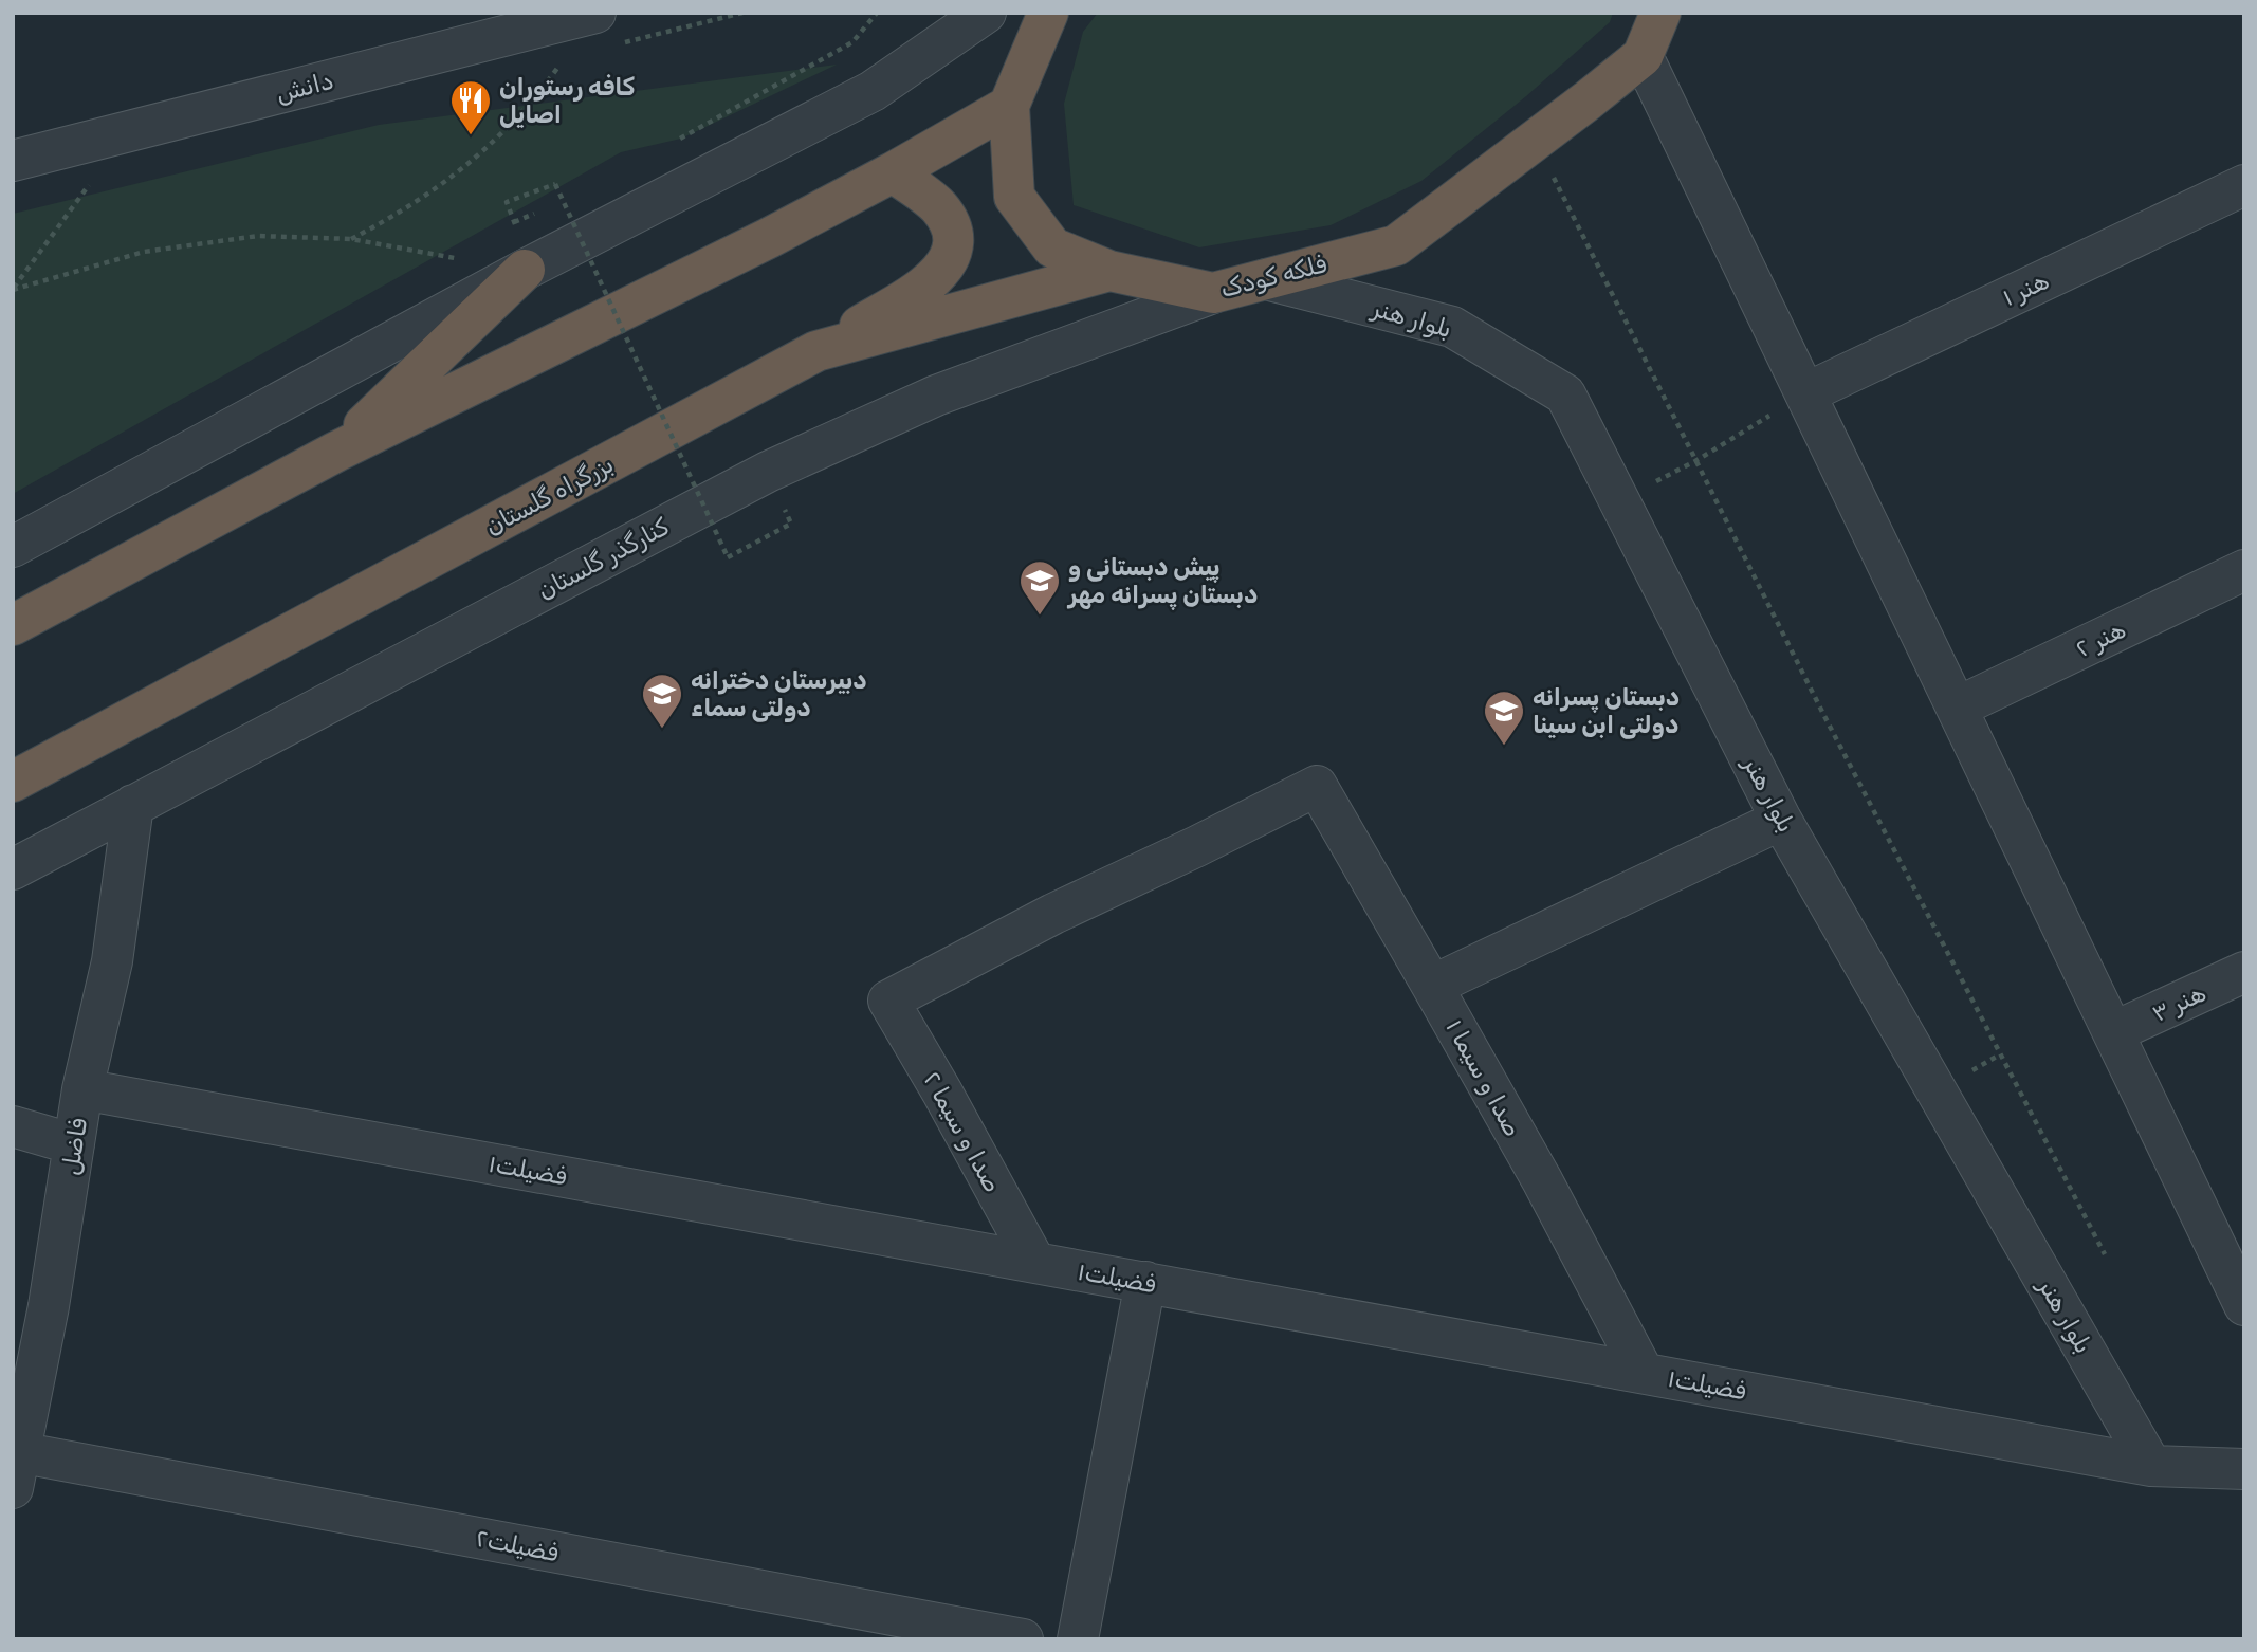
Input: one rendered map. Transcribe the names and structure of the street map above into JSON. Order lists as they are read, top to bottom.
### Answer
{
  "streets": {
    "highway": ["فلکه کودک", "بزرگراه گلستان"],
    "street": [
      "دانش",
      "هنر ۱",
      "بلوار هنر",
      "کنارگذر گلستان",
      "هنر ۲",
      "هنر ۳",
      "صدا و سیما ۱",
      "صدا و سیما ۲",
      "فاضل",
      "فضیلت۱",
      "فضیلت۲"
    ]
  },
  "crossings": [
    ["فلکه کودک", "بلوار هنر"],
    ["فلکه کودک", "بزرگراه گلستان"],
    ["فلکه کودک", "کنارگذر گلستان"],
    ["بلوار هنر", "فضیلت۱"],
    ["کنارگذر گلستان", "فاضل"],
    ["صدا و سیما ۱", "صدا و سیما ۲"],
    ["صدا و سیما ۱", "فضیلت۱"],
    ["صدا و سیما ۲", "فضیلت۱"],
    ["فاضل", "فضیلت۱"],
    ["فاضل", "فضیلت۲"]
  ],
  "places": {
    "restaurant": ["کافه رستوران اصایل"],
    "school or university": ["پیش دبستانی و دبستان پسرانه مهر", "دبیرستان دخترانه دولتی سماء", "دبستان پسرانه دولتی ابن سینا"]
  }
}
